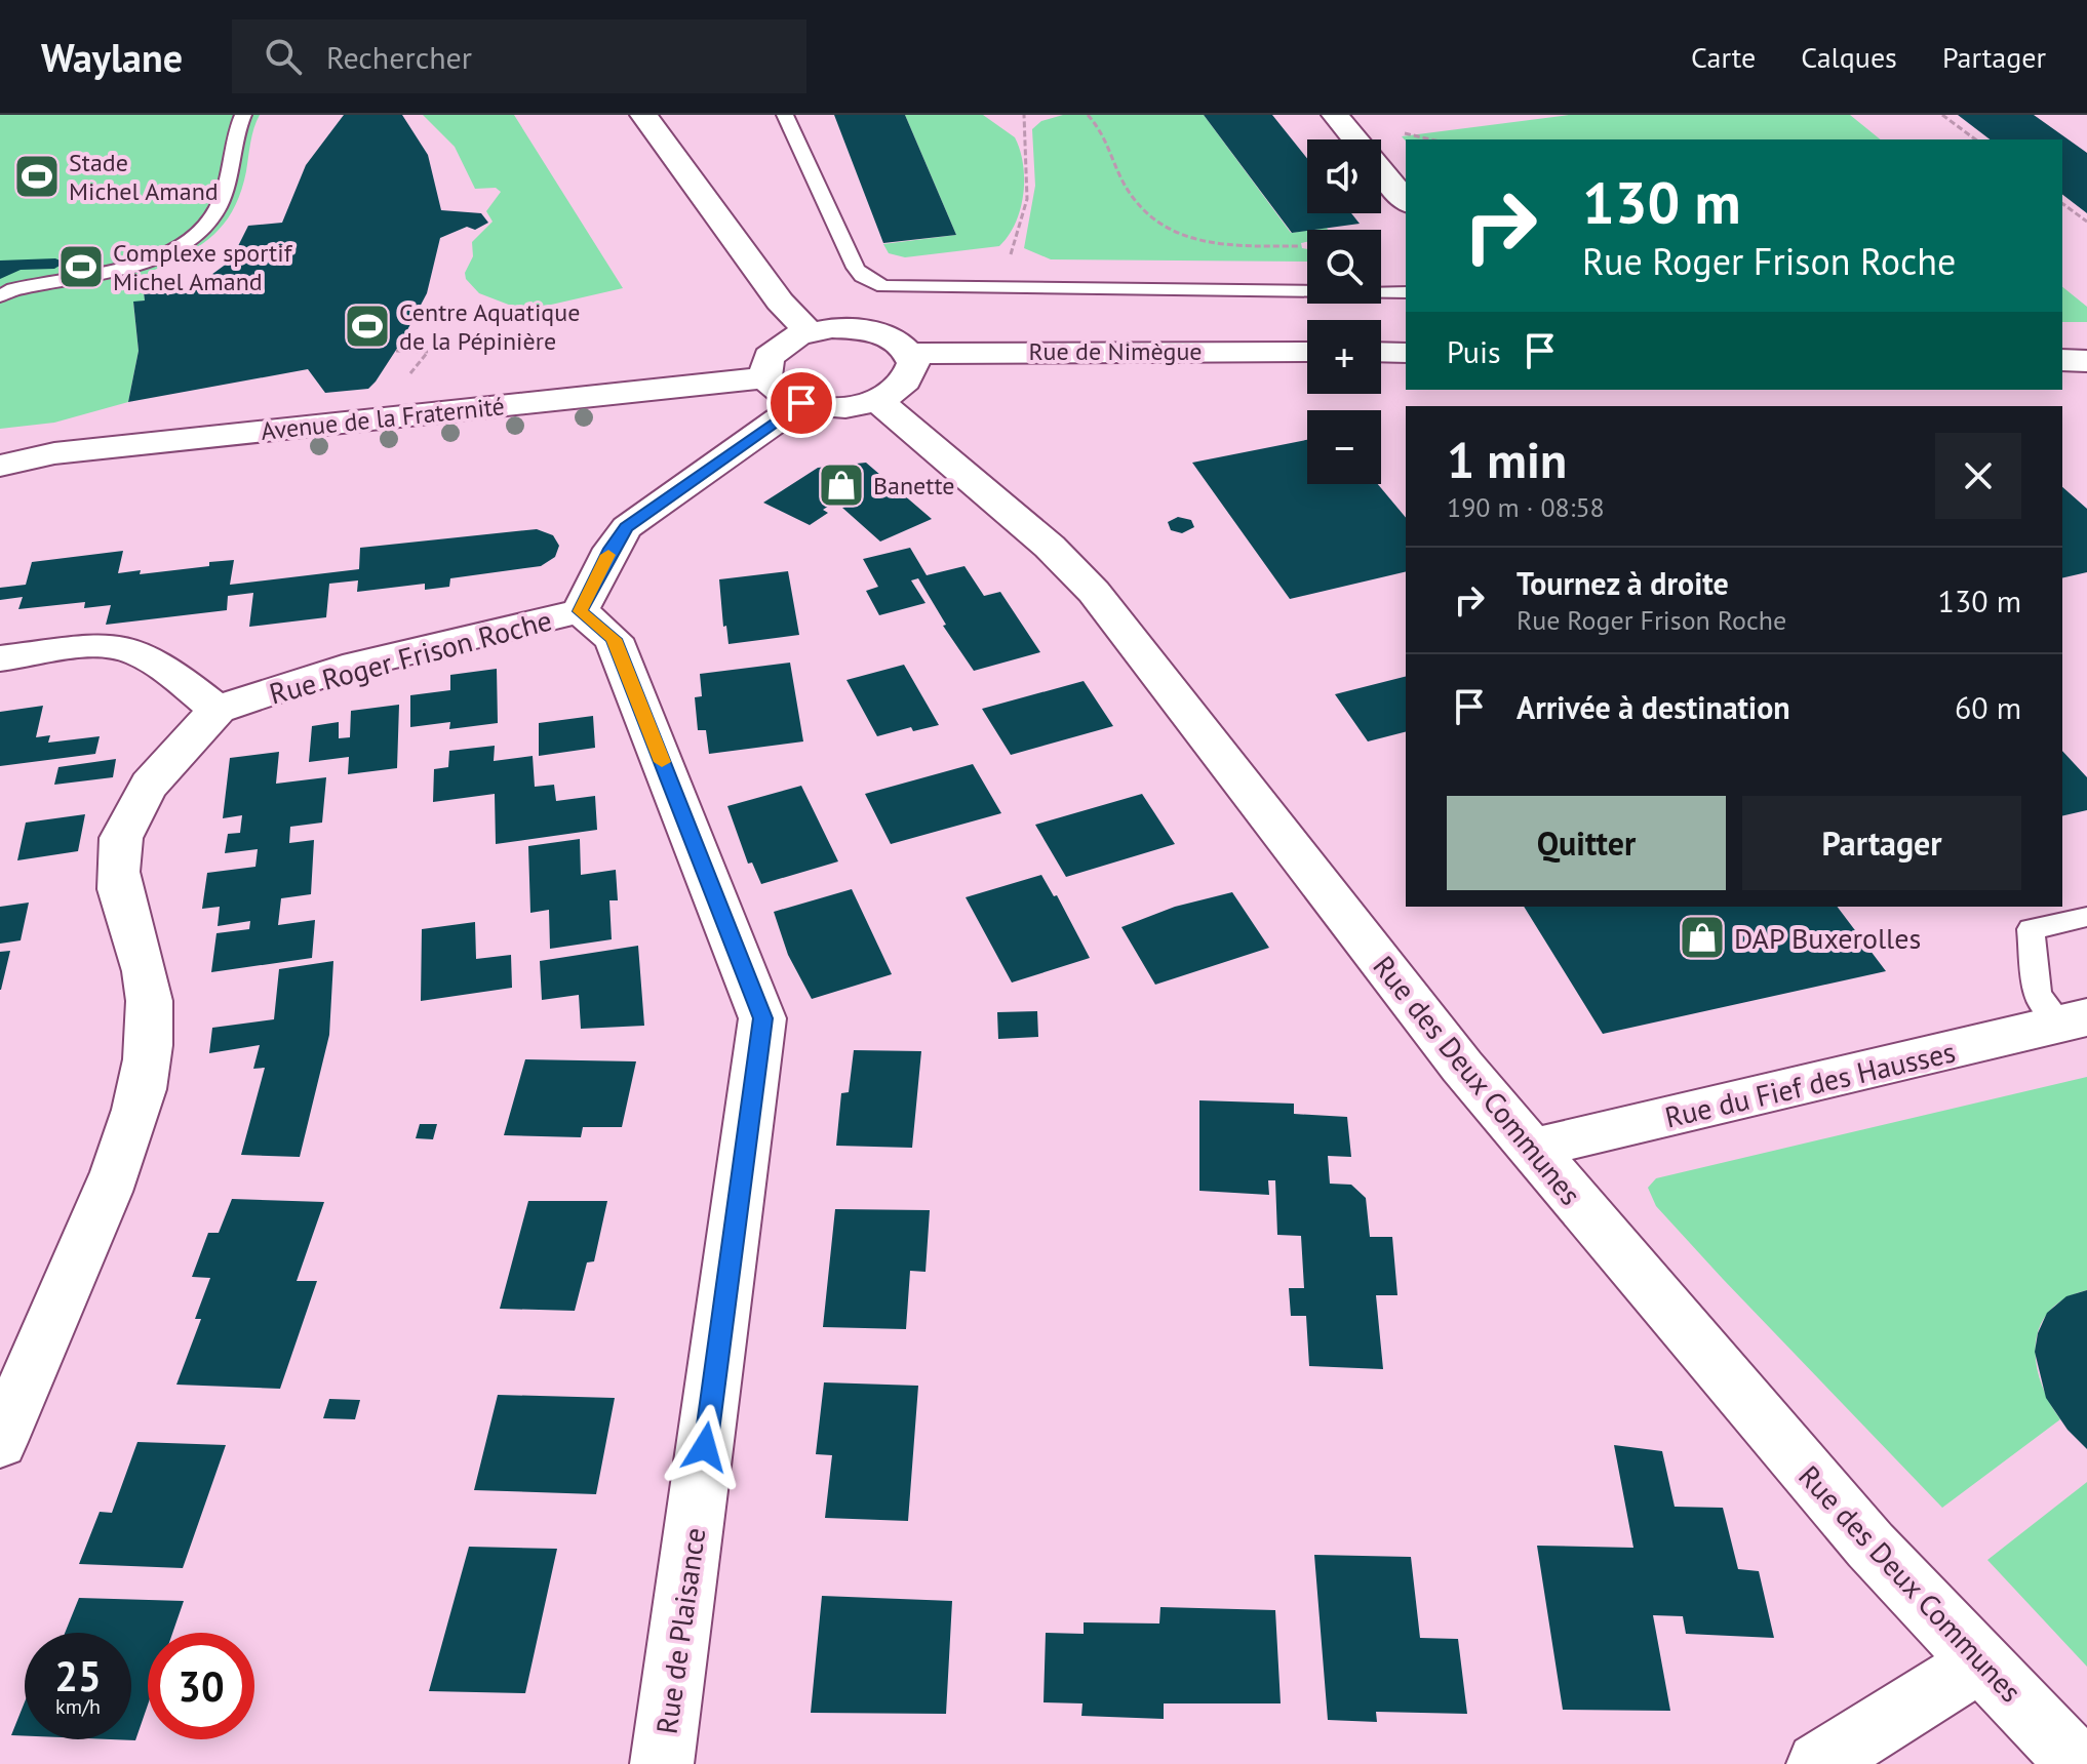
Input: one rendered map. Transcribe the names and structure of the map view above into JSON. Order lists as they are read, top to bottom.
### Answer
{
  "streets": {
    "street": [
      "Rue de Nimègue",
      "Avenue de la Fraternité",
      "Rue Roger Frison Roche",
      "Rue des Deux Communes",
      "Rue du Fief des Hausses",
      "Rue de Plaisance"
    ]
  },
  "crossings": [
    ["Rue Roger Frison Roche", "Rue de Plaisance"],
    ["Rue des Deux Communes", "Rue du Fief des Hausses"]
  ],
  "places": {
    "sports": ["Stade Michel Amand", "Complexe sportif Michel Amand", "Centre Aquatique de la Pépinière"],
    "shop": ["Banette", "DAP Buxerolles"]
  },
  "page": {
    "header": "Waylane",
    "search": "Rechercher",
    "nav": ["Carte", "Calques", "Partager"],
    "map_buttons": ["+", "−"],
    "turn": ["130 m", "Rue Roger Frison Roche"],
    "then": "Puis",
    "heading": ["1 min", "190 m · 08:58"],
    "list": [
      {
        "name": "Tournez à droite",
        "note": "Rue Roger Frison Roche",
        "value": "130 m"
      },
      {
        "name": "Arrivée à destination",
        "value": "60 m"
      }
    ],
    "buttons": ["Quitter", "Partager"],
    "speed": "25 km/h",
    "limit": "30"
  }
}
